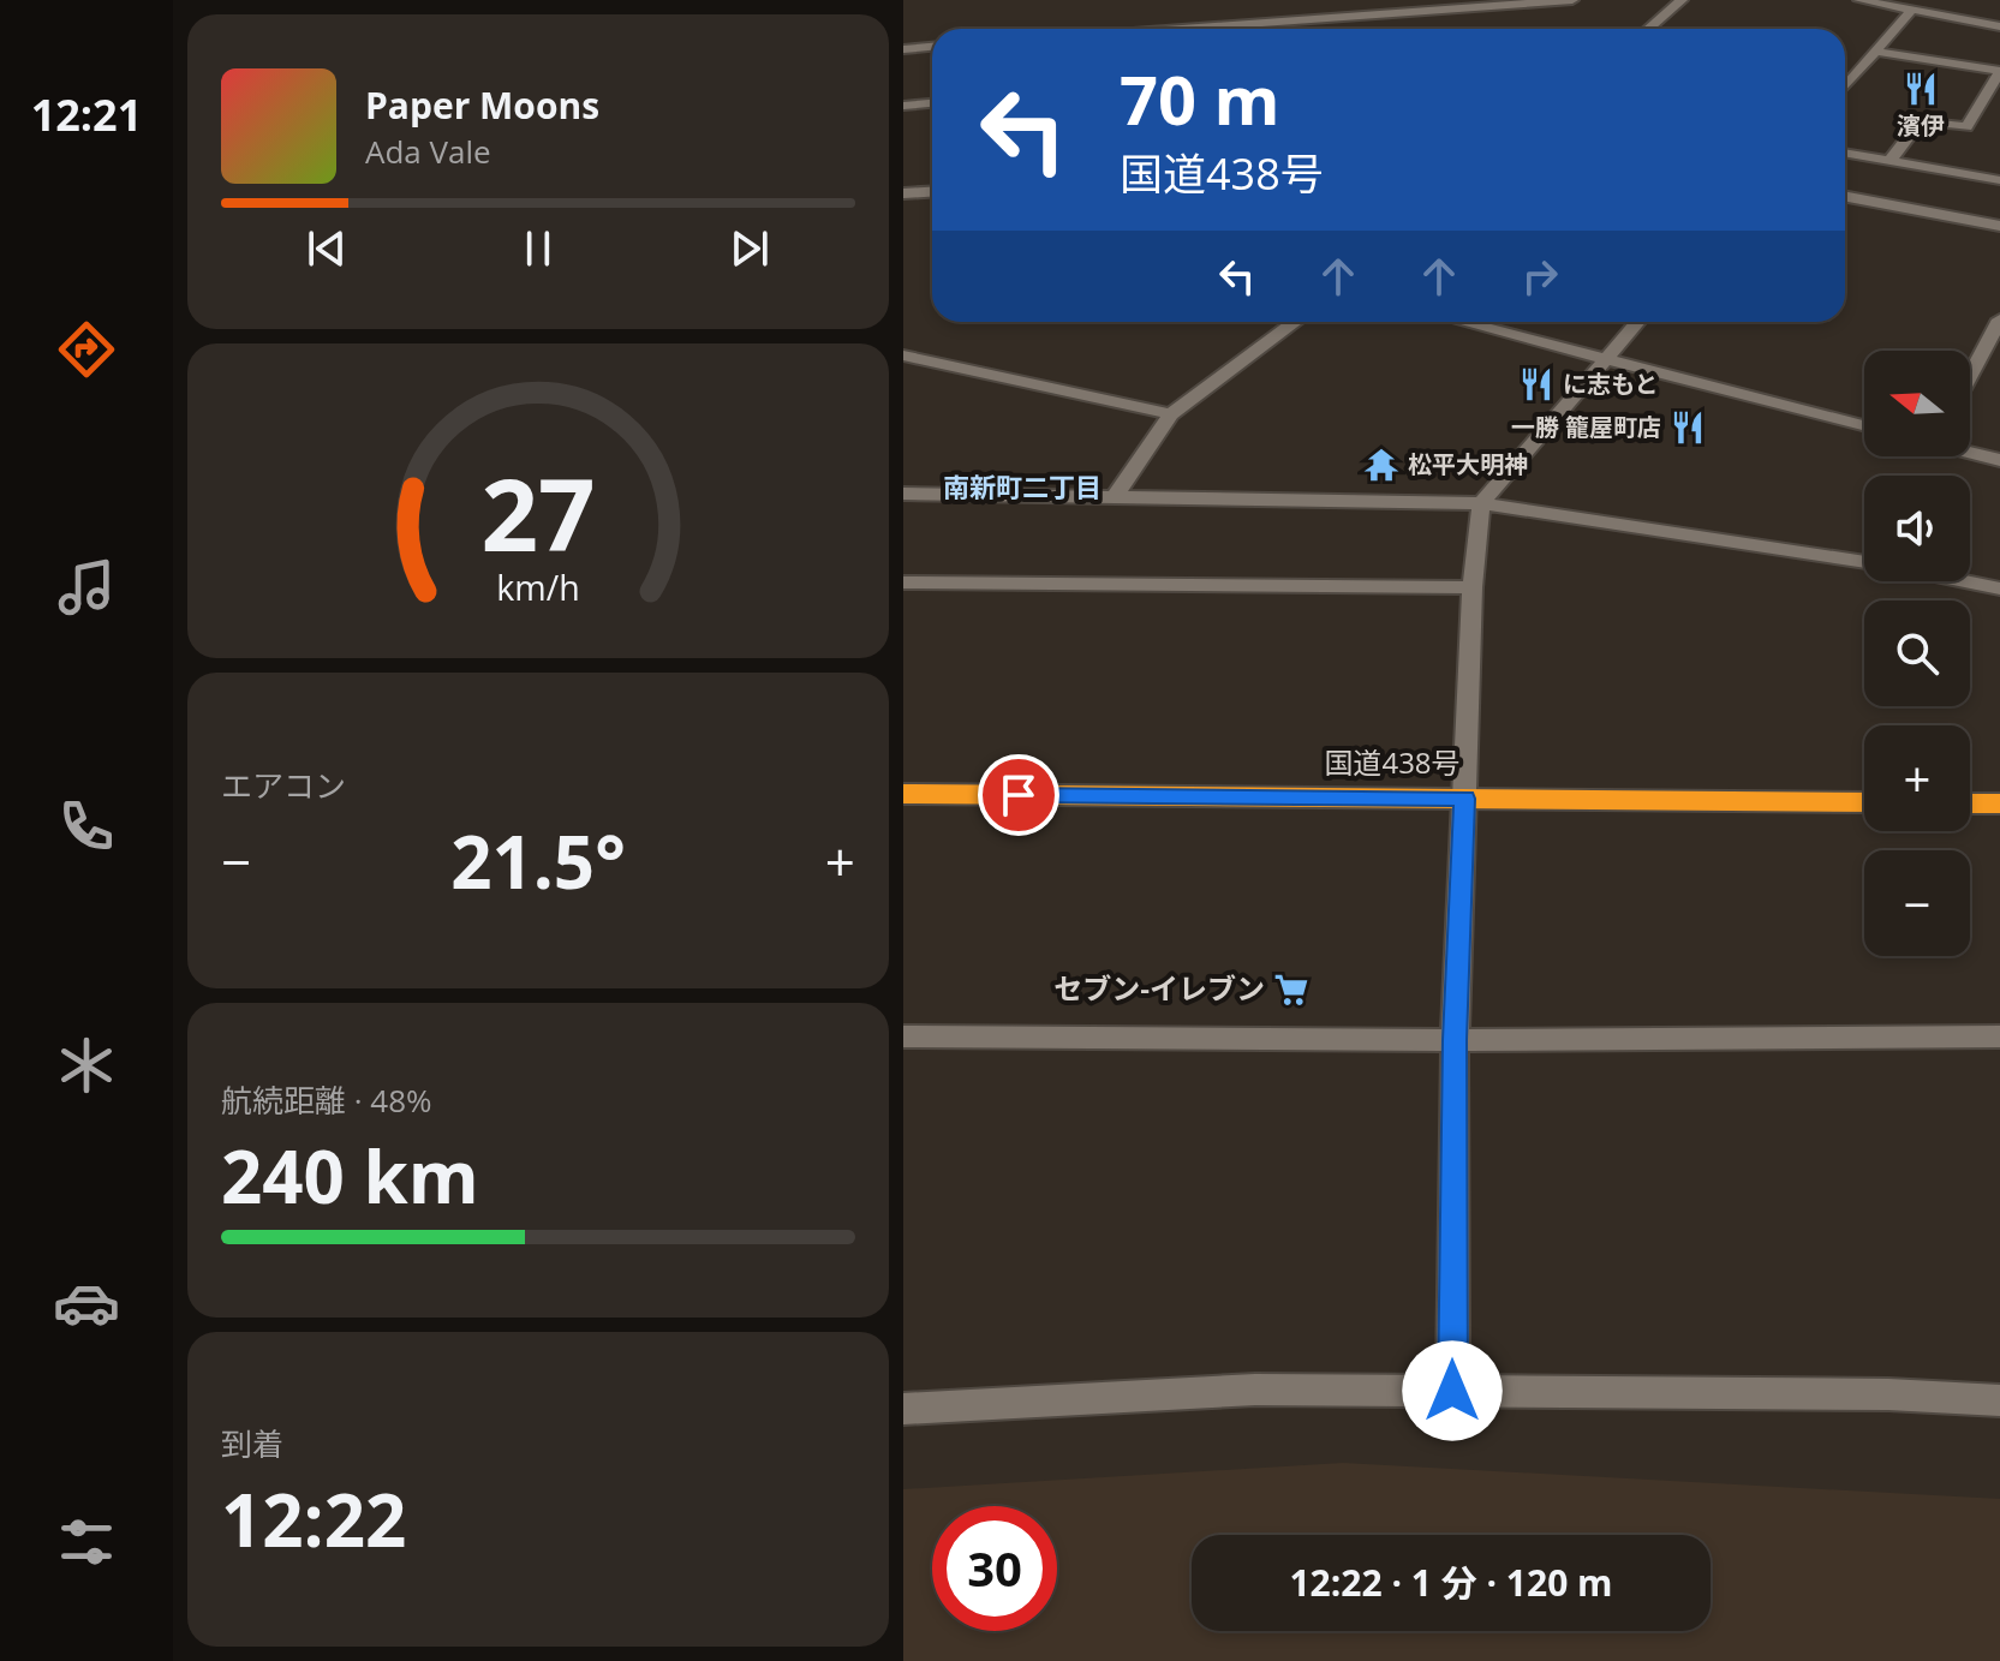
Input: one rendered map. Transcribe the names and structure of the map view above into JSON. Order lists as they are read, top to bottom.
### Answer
{
  "streets": {
    "highway": ["国道438号"]
  },
  "districts": ["南新町二丁目"],
  "places": {
    "restaurant": ["濱伊", "に志もと", "一勝 籠屋町店"],
    "temple": ["松平大明神"],
    "supermarket": ["セブン-イレブン"]
  },
  "north": "left",
  "page": {
    "tabs": "12:21",
    "turn": ["70 m", "国道438号"],
    "song": ["Paper Moons", "Ada Vale"],
    "map_buttons": ["+", "−"],
    "tile": [
      "エアコン",
      ["航続距離 · 48%", "240 km"],
      ["到着", "12:22"]
    ],
    "heat": ["−", "21.5°", "+"],
    "limit": "30",
    "trip": "12:22 · 1 分 · 120 m",
    "gauge": ["27", "km/h"]
  }
}
